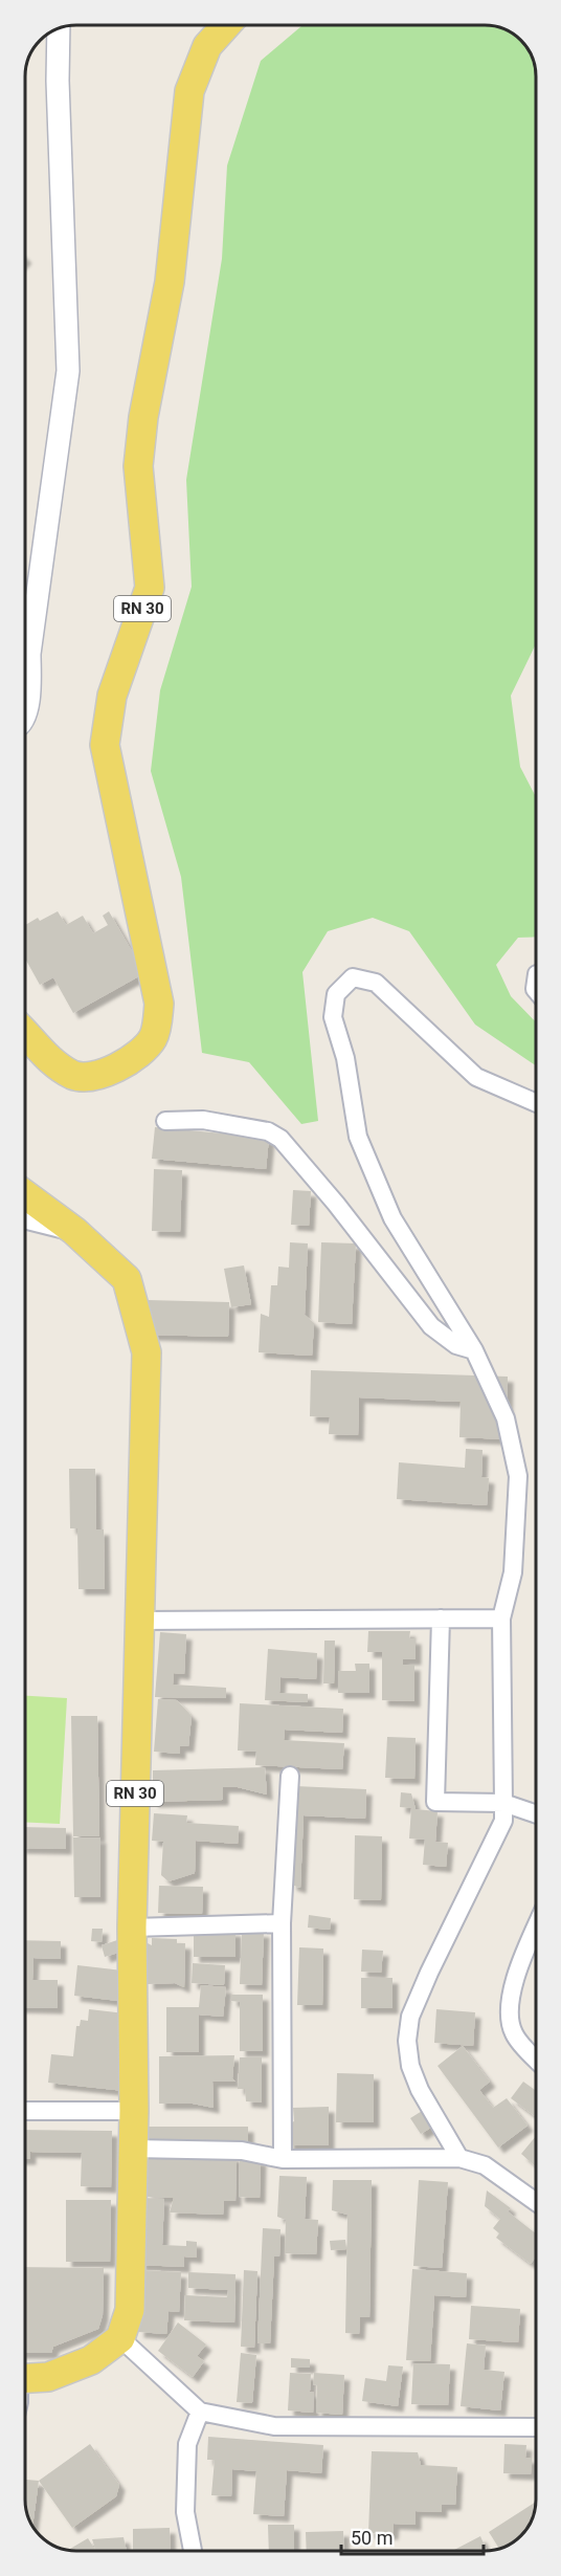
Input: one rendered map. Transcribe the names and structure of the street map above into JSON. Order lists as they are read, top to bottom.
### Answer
{
  "streets": {
    "main road": ["RN 30"]
  },
  "scale_bar": "50 m"
}
